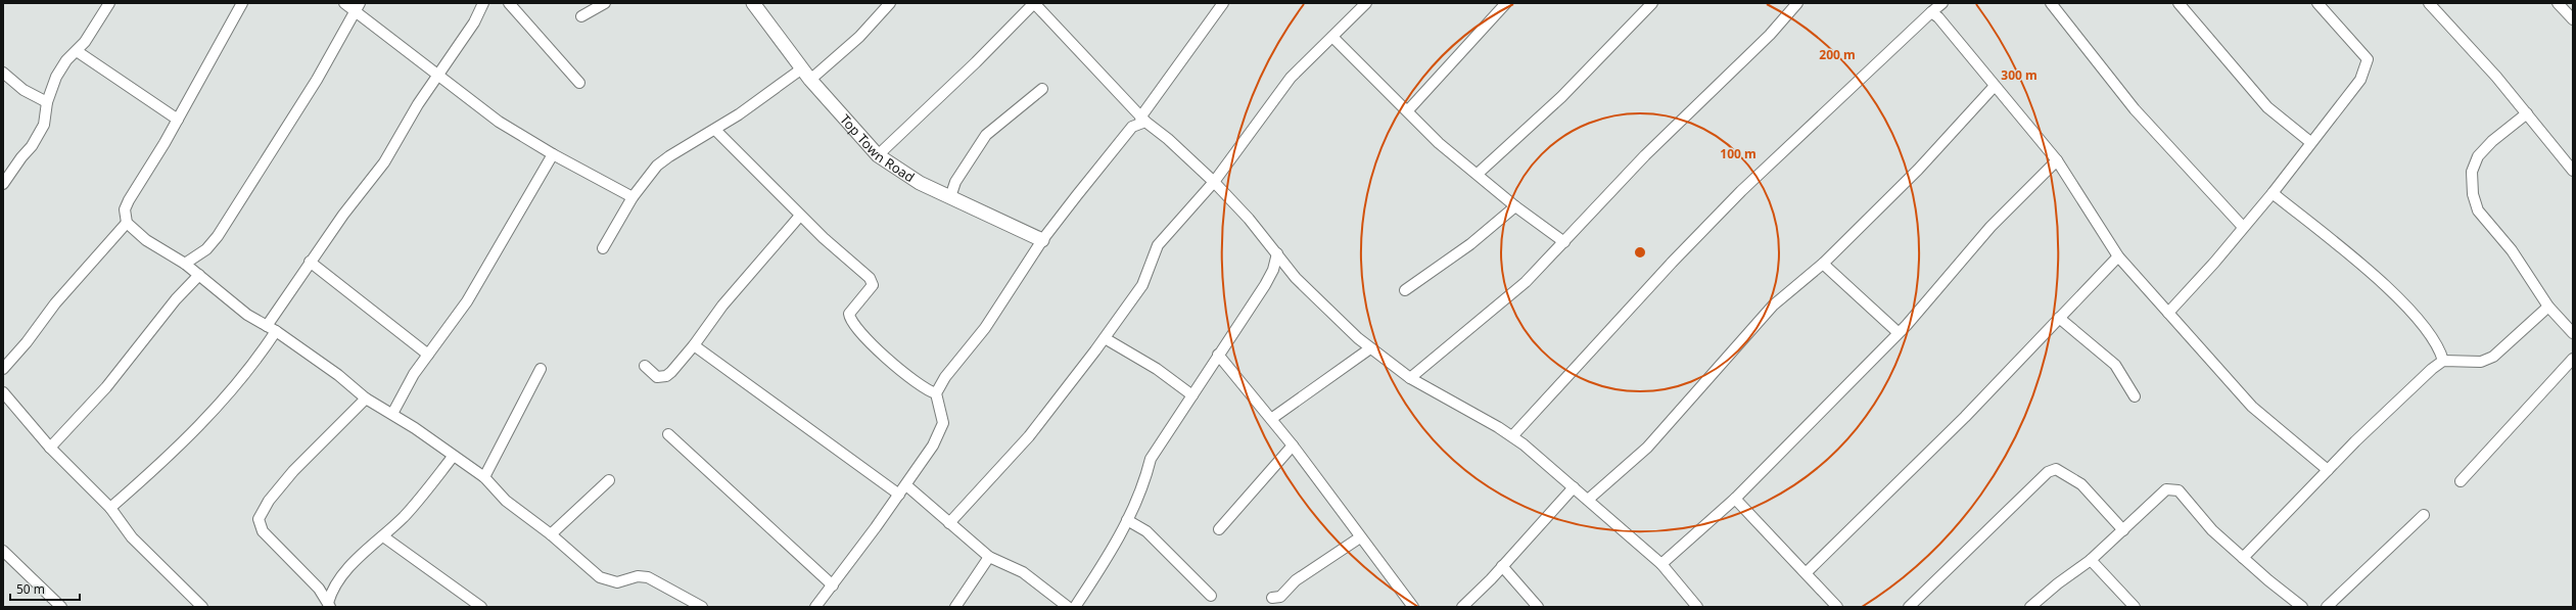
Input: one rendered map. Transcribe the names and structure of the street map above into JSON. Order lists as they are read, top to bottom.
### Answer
{
  "streets": {
    "street": ["Top Town Road"]
  },
  "scale_bar": "50 m",
  "rings": ["200 m", "300 m", "100 m"]
}
